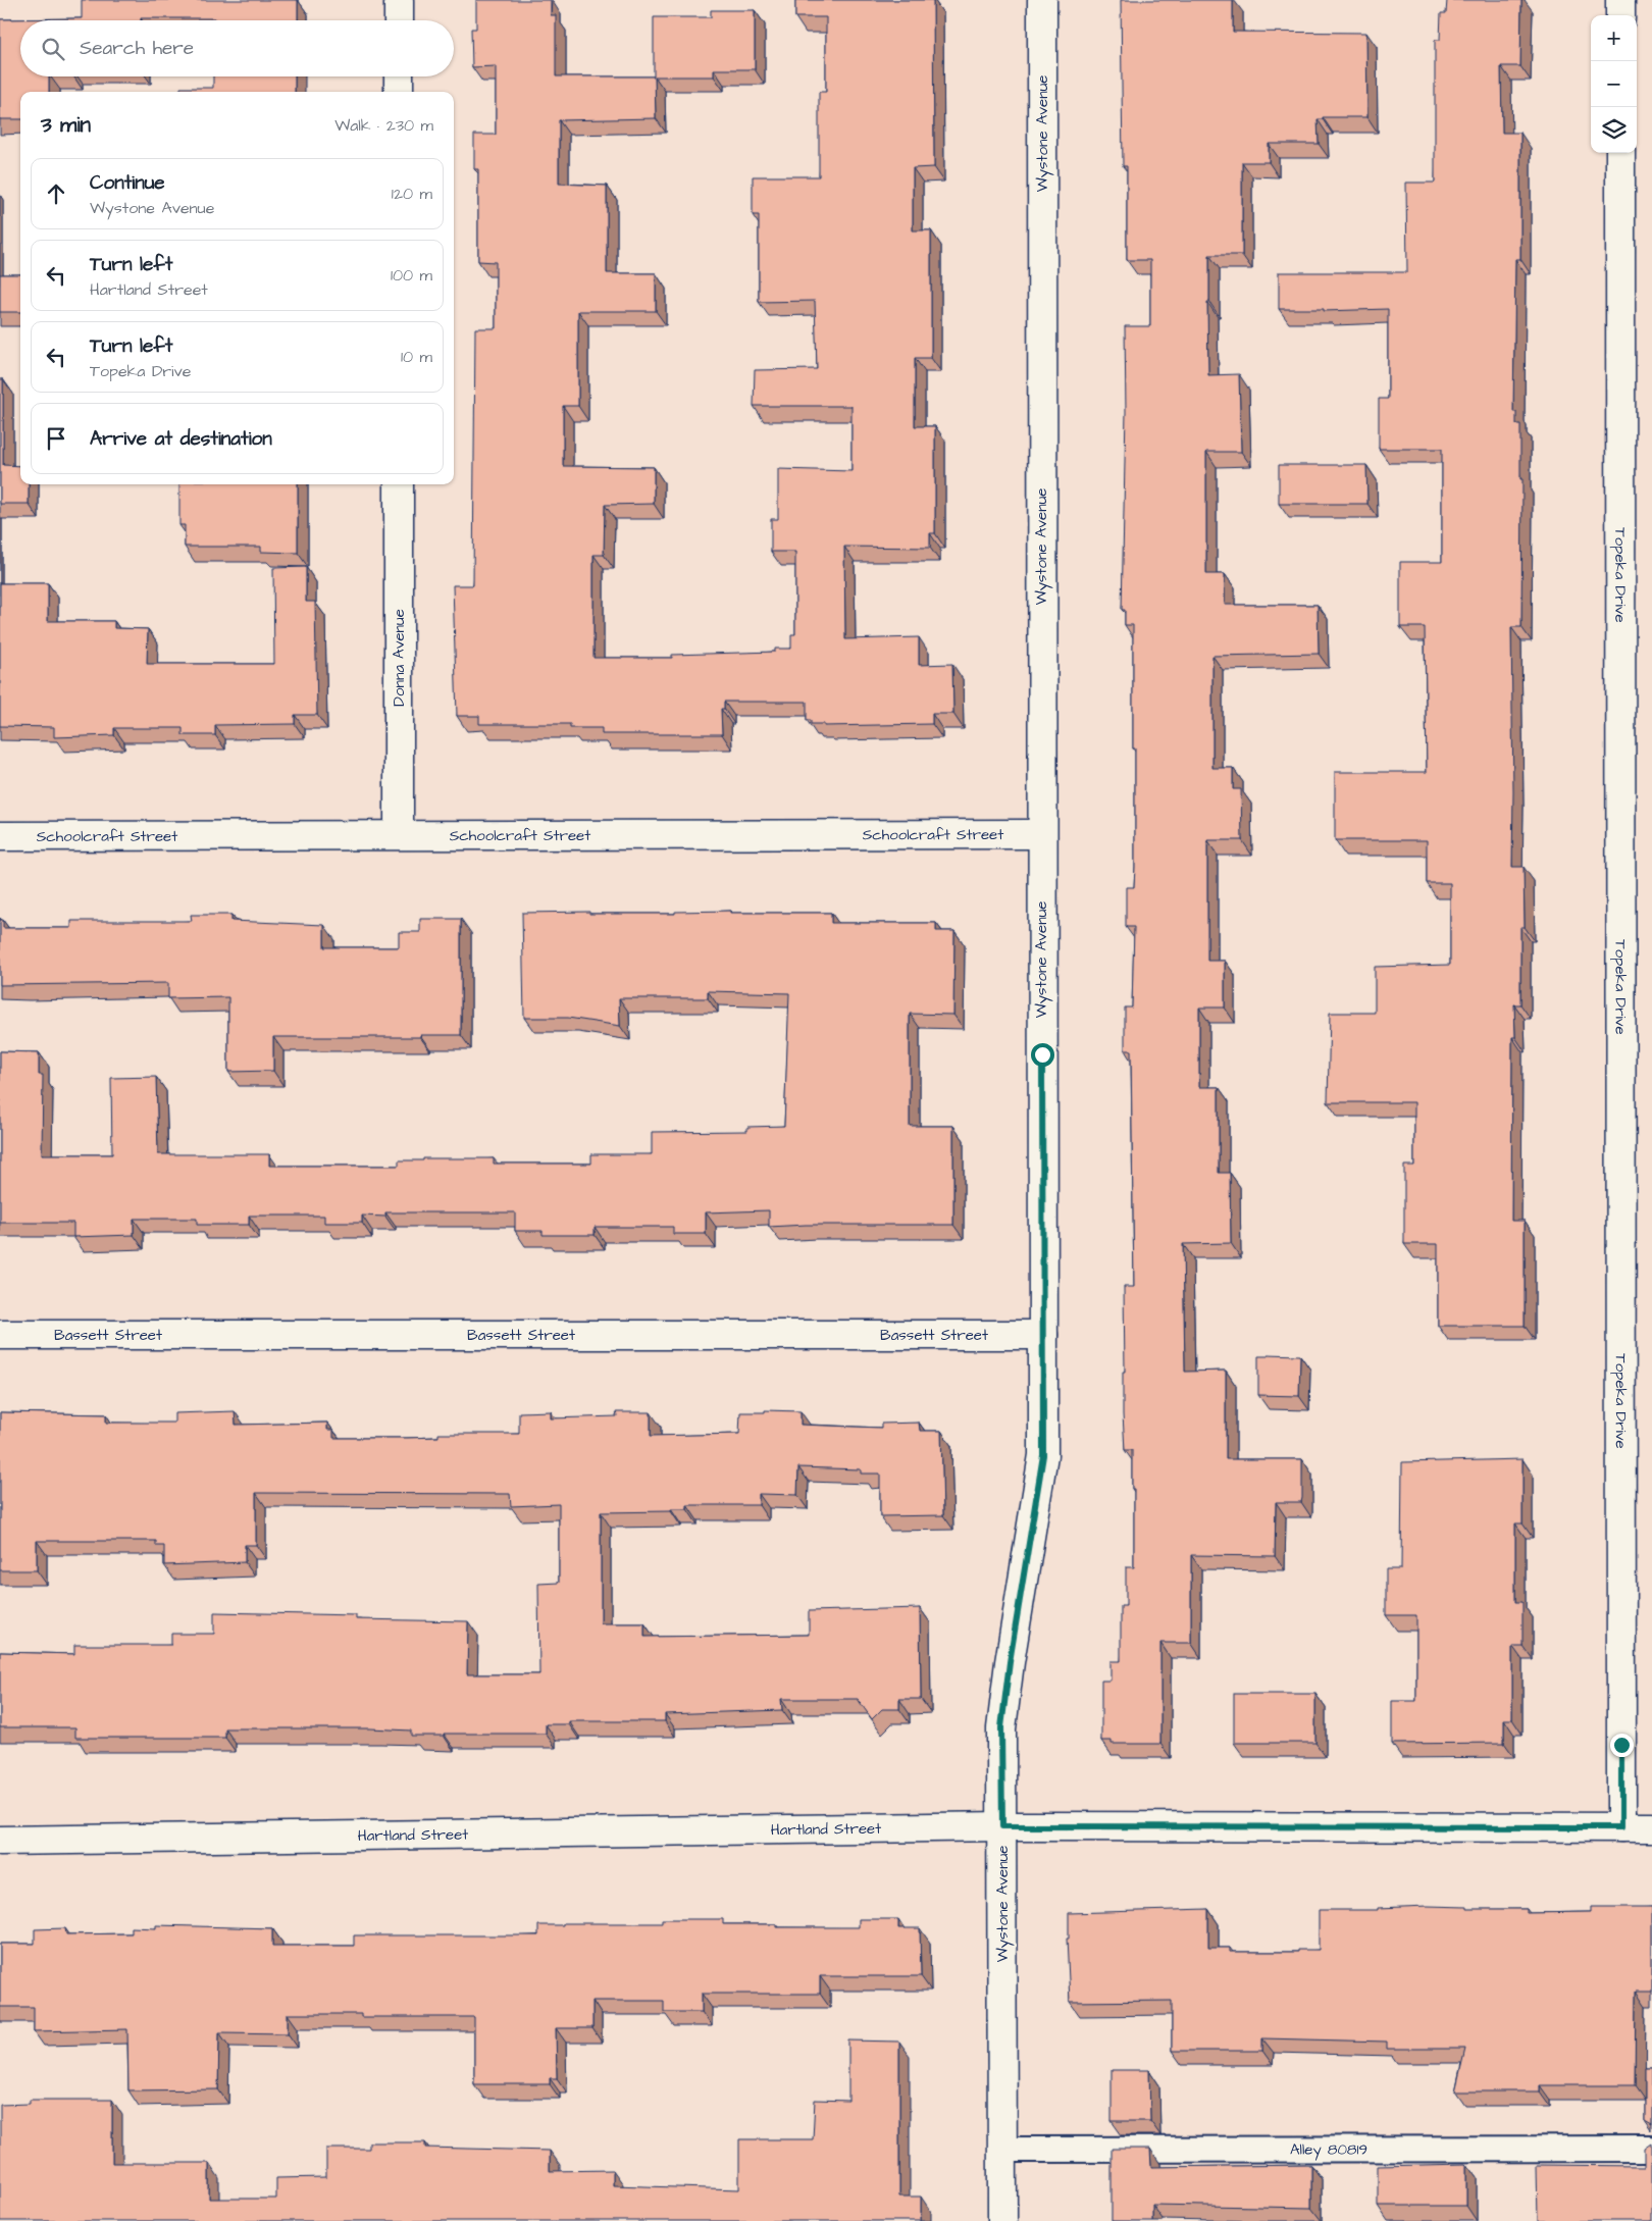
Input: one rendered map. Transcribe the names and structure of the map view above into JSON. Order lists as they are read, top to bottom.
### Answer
{
  "streets": {
    "street": [
      "Wystone Avenue",
      "Topeka Drive",
      "Donna Avenue",
      "Schoolcraft Street",
      "Bassett Street",
      "Hartland Street"
    ],
    "lane": ["Alley 80819"]
  },
  "crossings": [
    ["Wystone Avenue", "Schoolcraft Street"],
    ["Wystone Avenue", "Bassett Street"],
    ["Wystone Avenue", "Hartland Street"],
    ["Wystone Avenue", "Alley 80819"],
    ["Topeka Drive", "Hartland Street"],
    ["Donna Avenue", "Schoolcraft Street"]
  ],
  "page": {
    "map_buttons": ["+", "−"],
    "search": "Search here",
    "heading": ["3 min", "Walk · 230 m"],
    "list": [
      ["Continue", "Wystone Avenue", "120 m"],
      ["Turn left", "Hartland Street", "100 m"],
      ["Turn left", "Topeka Drive", "10 m"],
      "Arrive at destination"
    ]
  }
}
